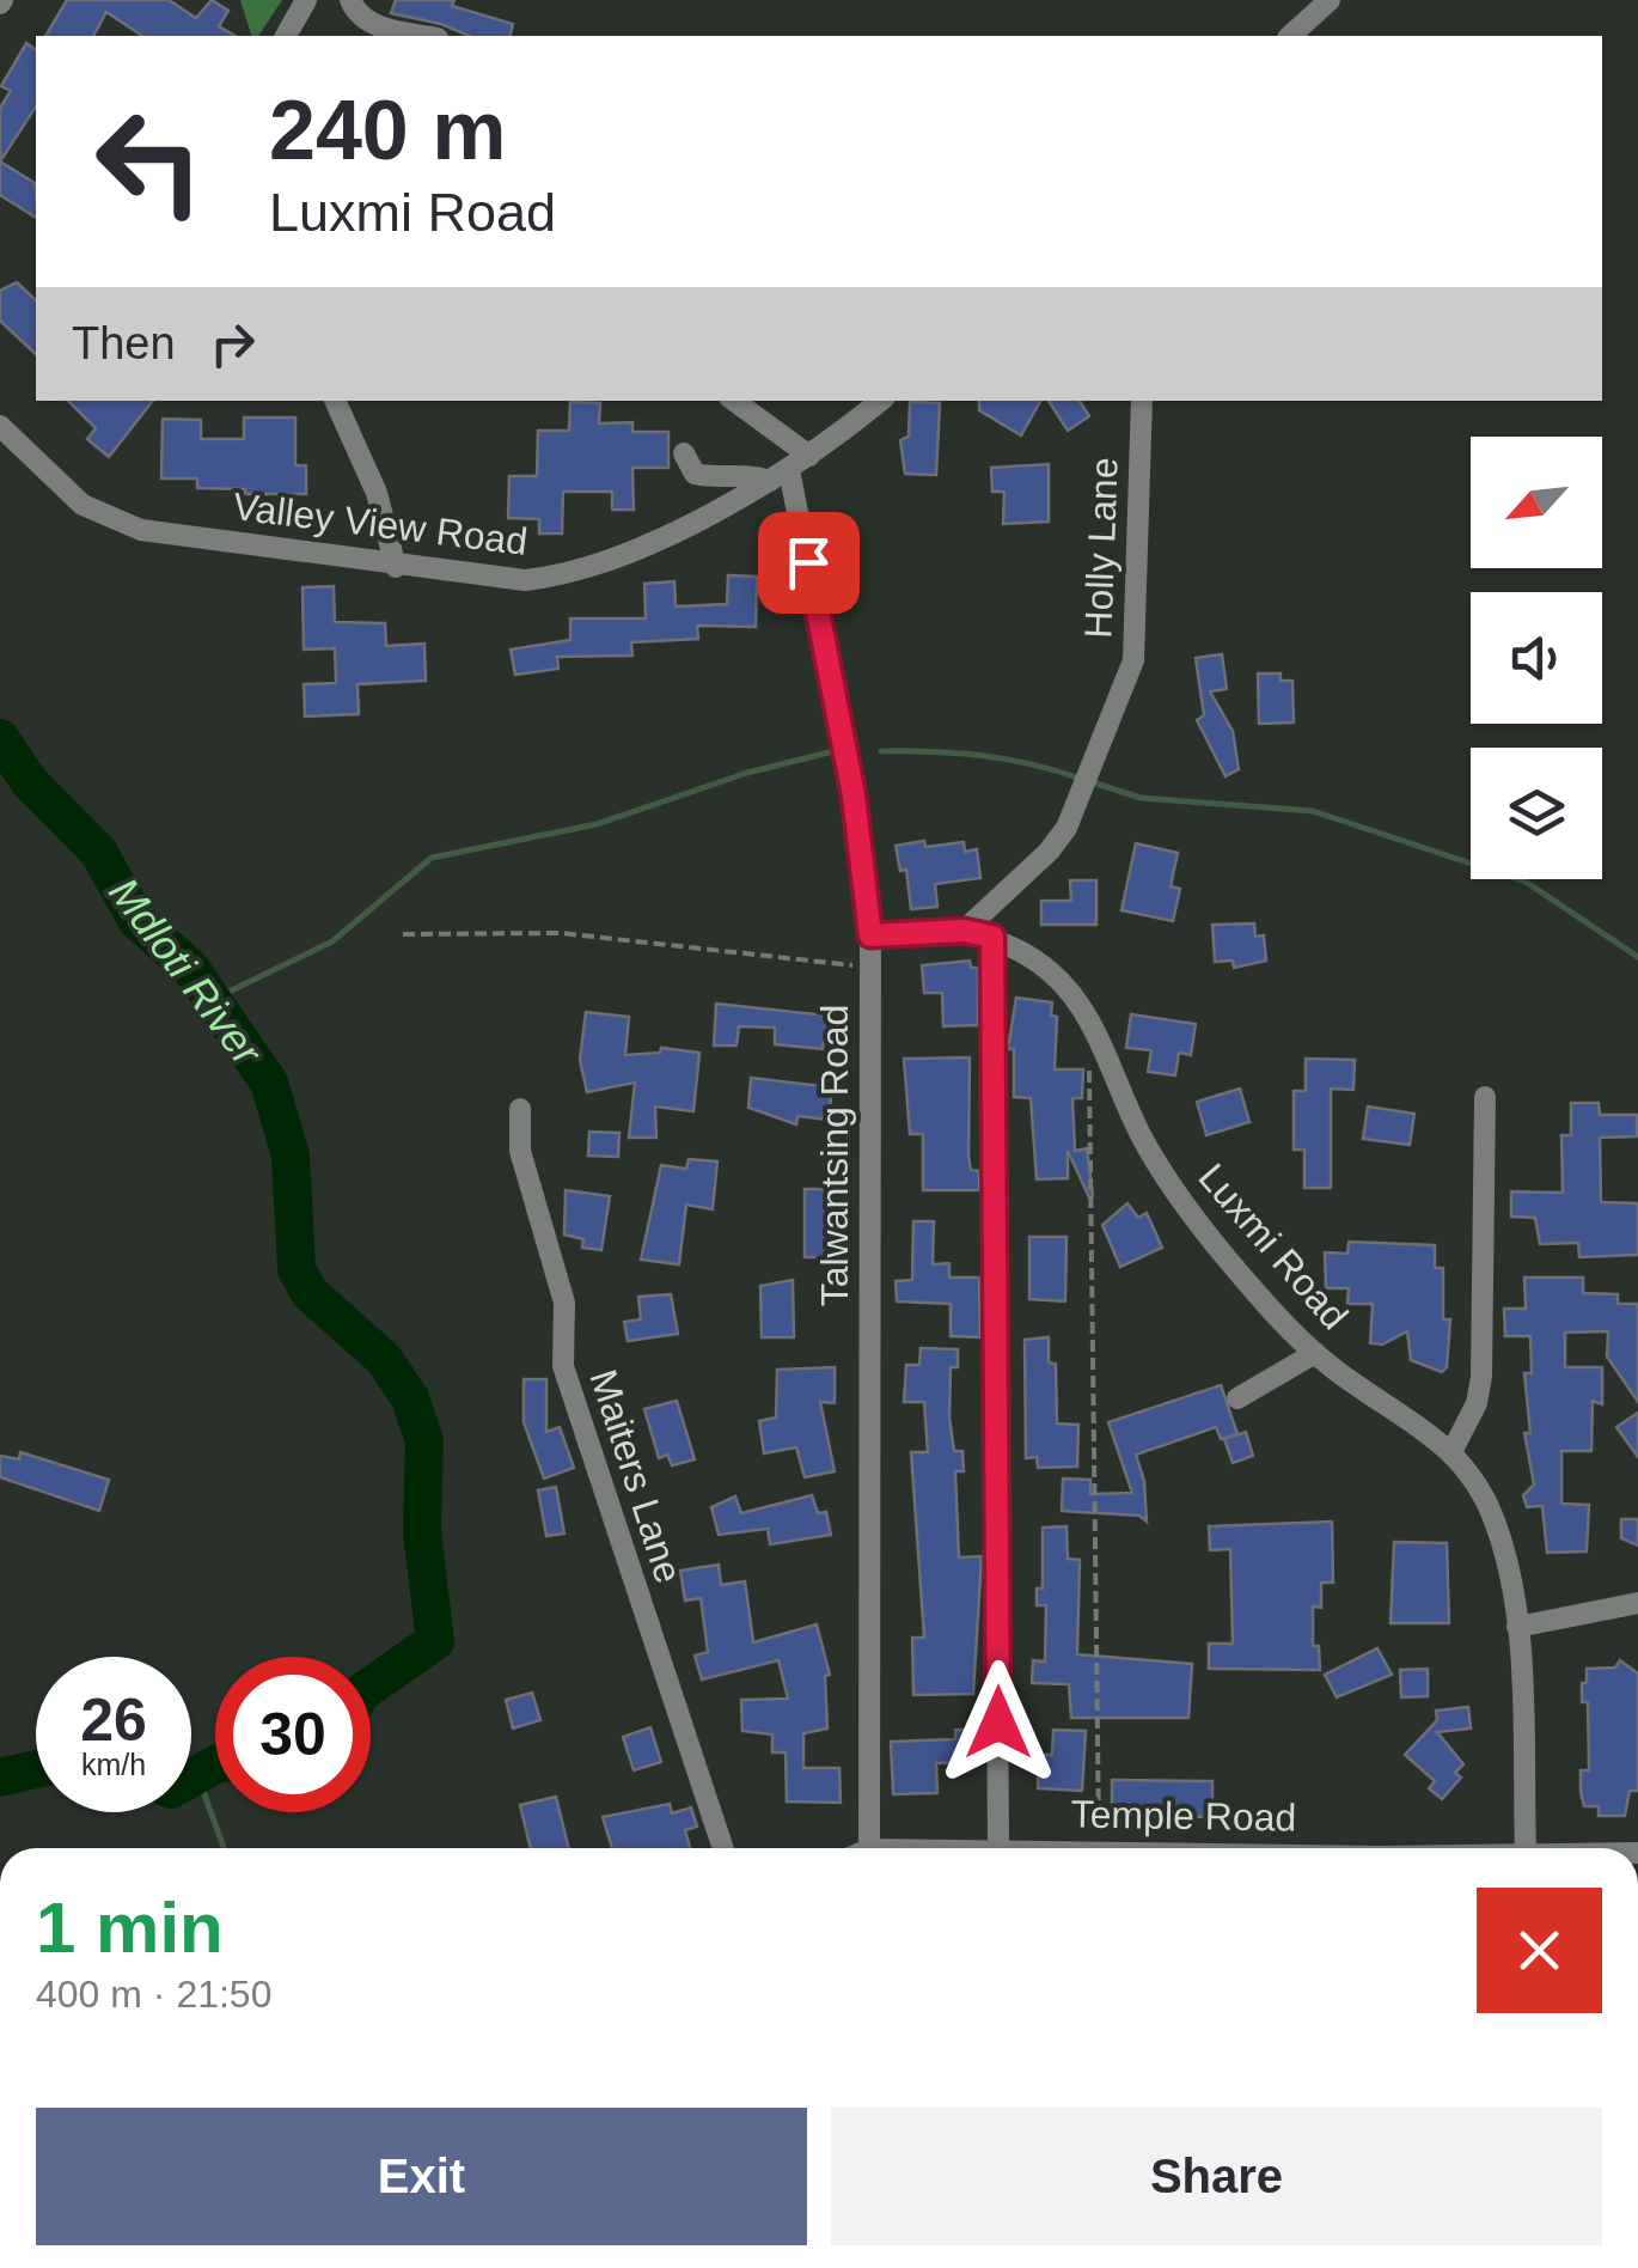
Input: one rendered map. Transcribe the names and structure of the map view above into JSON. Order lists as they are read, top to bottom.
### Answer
{
  "streets": {
    "street": [
      "Valley View Road",
      "Holly Lane",
      "Talwantsing Road",
      "Luxmi Road",
      "Maiters Lane"
    ]
  },
  "crossings": [
    ["Valley View Road", "Talwantsing Road"],
    ["Holly Lane", "Luxmi Road"],
    ["Talwantsing Road", "Luxmi Road"]
  ],
  "water": ["Mdloti River"],
  "north": "bottom left",
  "page": {
    "turn": ["240 m", "Luxmi Road"],
    "then": "Then",
    "speed": "26 km/h",
    "limit": "30",
    "heading": ["1 min", "400 m · 21:50"],
    "buttons": ["Exit", "Share"]
  }
}
